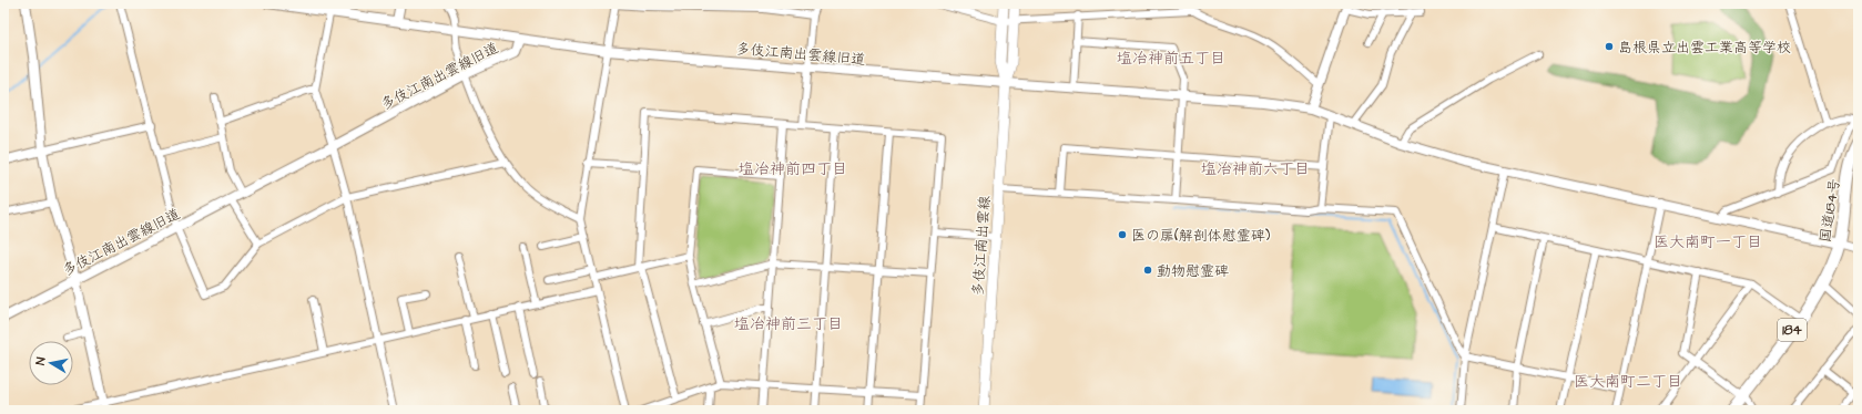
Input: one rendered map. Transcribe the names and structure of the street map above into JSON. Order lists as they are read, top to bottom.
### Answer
{
  "streets": {
    "highway": ["国道184号", "184"],
    "main road": ["多伎江南出雲線"],
    "street": ["多伎江南出雲線旧道"]
  },
  "crossings": [
    ["多伎江南出雲線旧道", "国道184号"],
    ["多伎江南出雲線旧道", "多伎江南出雲線"]
  ],
  "districts": [
    "塩冶神前五丁目",
    "塩冶神前四丁目",
    "塩冶神前六丁目",
    "医大南町一丁目",
    "塩冶神前三丁目",
    "医大南町二丁目"
  ],
  "places": ["島根県立出雲工業高等学校", "医の扉(解剖体慰霊碑)", "動物慰霊碑"],
  "north": "left"
}
